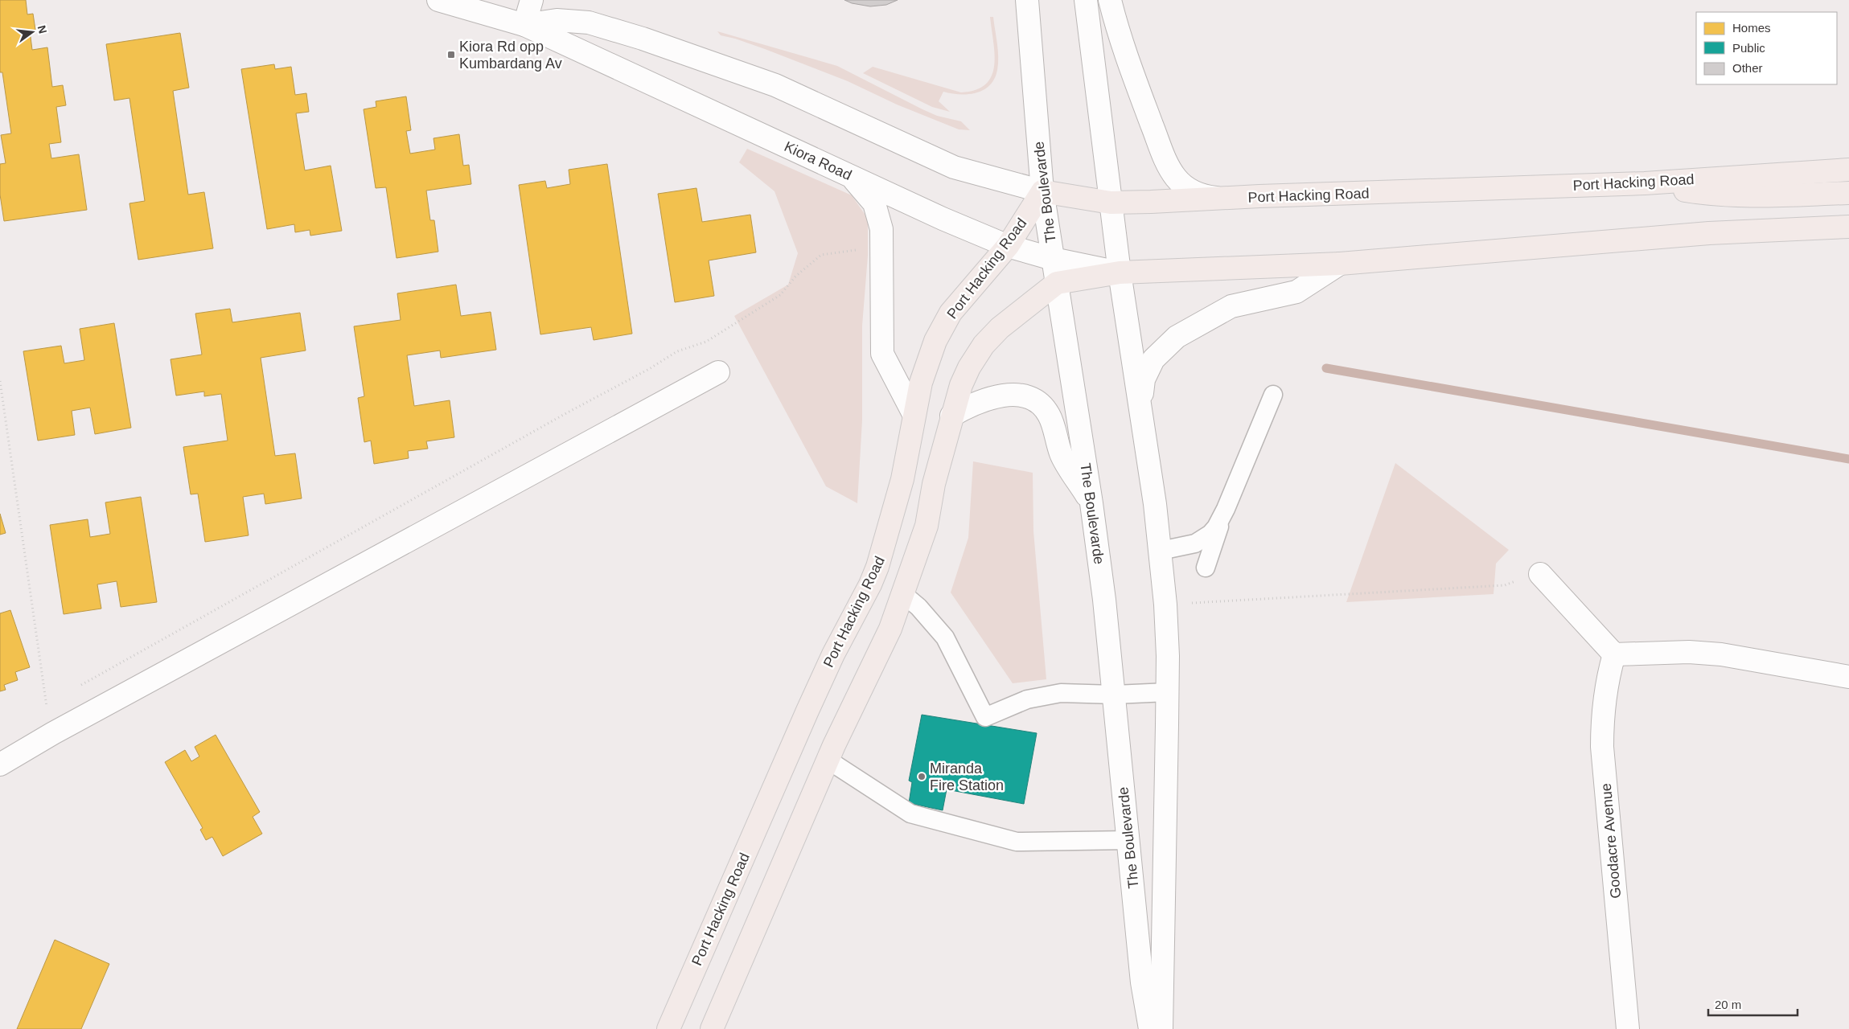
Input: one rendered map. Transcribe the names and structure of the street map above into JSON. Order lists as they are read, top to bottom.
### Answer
{
  "streets": {
    "main road": [
      "Kiora Road",
      "Port Hacking Road",
      "The Boulevarde",
      "Goodacre Avenue"
    ]
  },
  "crossings": [
    ["Kiora Road", "Port Hacking Road"],
    ["Kiora Road", "The Boulevarde"],
    ["Port Hacking Road", "The Boulevarde"]
  ],
  "places": {
    "transit": ["Kiora Rd opp Kumbardang Av"],
    "other": ["Miranda Fire Station"]
  },
  "legend": ["Homes", "Public", "Other"],
  "scale_bar": "20 m",
  "north": "right"
}
